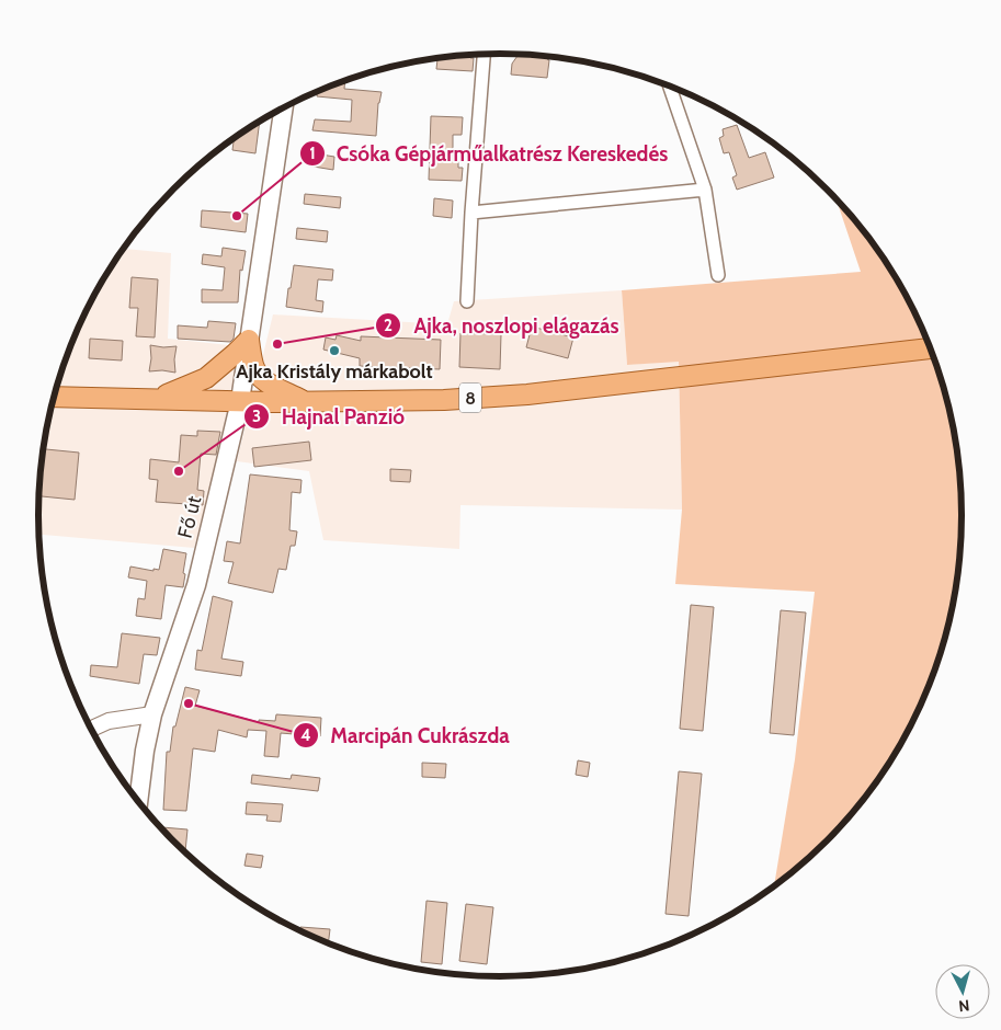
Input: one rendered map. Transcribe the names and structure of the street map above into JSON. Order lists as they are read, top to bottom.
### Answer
{
  "streets": {
    "main road": ["8", "Fő út"]
  },
  "crossings": [
    ["8", "Fő út"]
  ],
  "places": [
    "Csóka Gépjárműalkatrész Kereskedés",
    "Ajka, noszlopi elágazás",
    "Ajka Kristály márkabolt",
    "Hajnal Panzió",
    "Marcipán Cukrászda"
  ],
  "north": "bottom"
}
